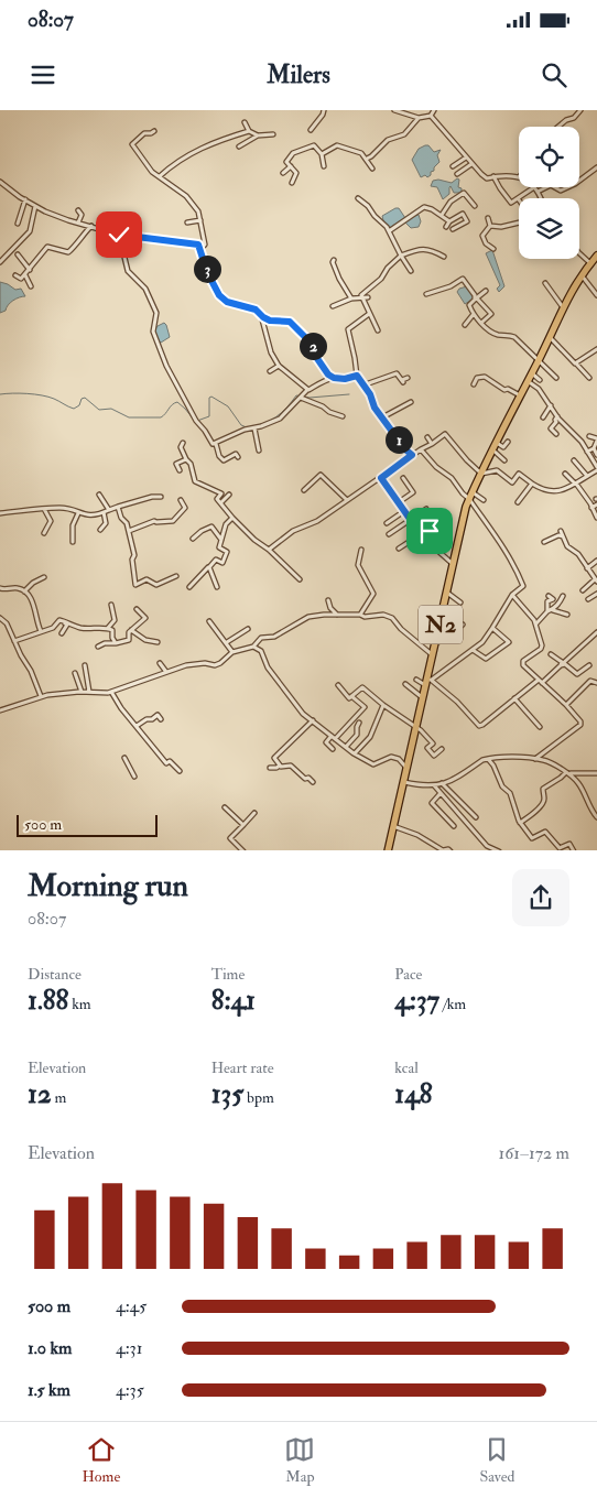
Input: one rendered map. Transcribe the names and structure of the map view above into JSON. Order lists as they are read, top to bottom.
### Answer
{
  "streets": {
    "highway": ["N2"]
  },
  "scale_bar": "500 m",
  "page": {
    "status": "08:07",
    "header": "Milers",
    "pins": ["3", "2", "1"],
    "scale": "500 m",
    "heading": ["Morning run", "08:07"],
    "stats": [
      ["Distance", "1.88 km"],
      ["Time", "8:41"],
      ["Pace", "4:37 /km"],
      ["Elevation", "12 m"],
      ["Heart rate", "135 bpm"],
      ["kcal", "148"]
    ],
    "chart": ["Elevation", "161–172 m"],
    "list": [
      {
        "name": "500 m",
        "note": "4:45"
      },
      {
        "name": "1.0 km",
        "note": "4:31"
      },
      {
        "name": "1.5 km",
        "note": "4:35"
      }
    ],
    "tabs": ["Home", "Map", "Saved"]
  }
}
